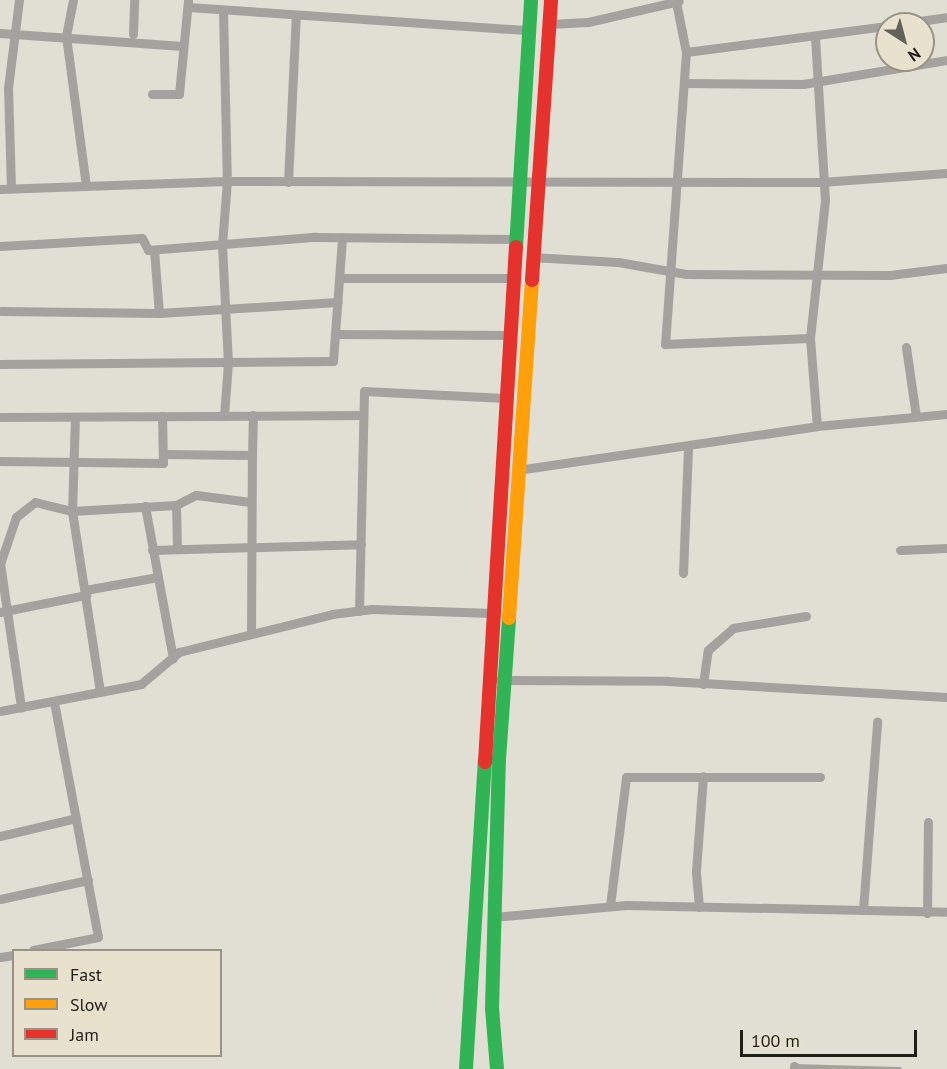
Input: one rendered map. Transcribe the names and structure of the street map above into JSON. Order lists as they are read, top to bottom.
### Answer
{
  "legend": ["Fast", "Slow", "Jam"],
  "scale_bar": "100 m",
  "north": "bottom right"
}
